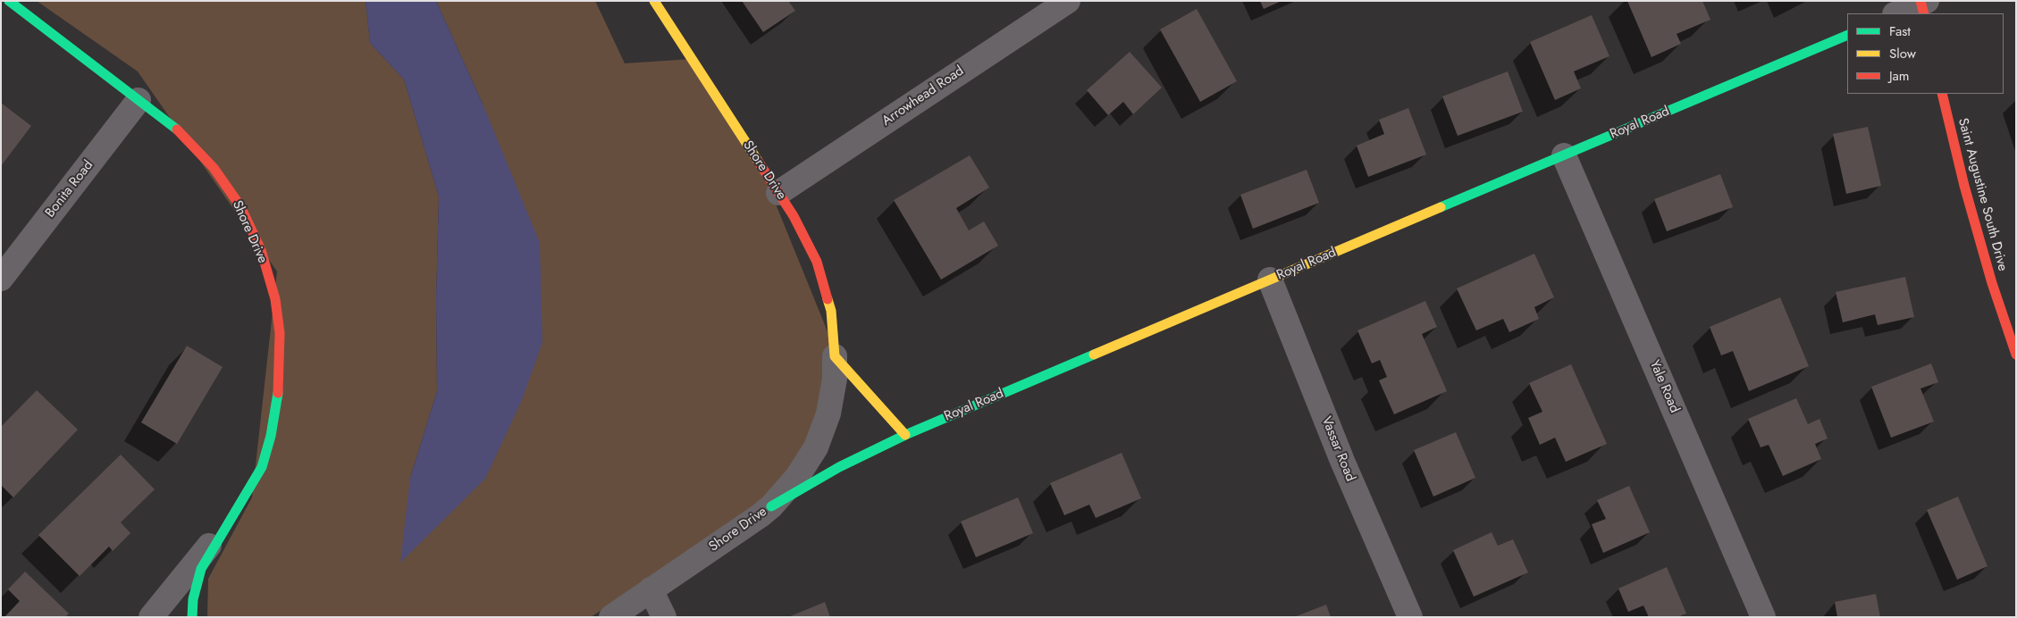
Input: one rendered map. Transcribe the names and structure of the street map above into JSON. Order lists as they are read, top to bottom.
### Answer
{
  "streets": {
    "street": [
      "Arrowhead Road",
      "Royal Road",
      "Shore Drive",
      "Bonita Road",
      "Saint Augustine South Drive",
      "Yale Road",
      "Vassar Road"
    ]
  },
  "crossings": [
    ["Arrowhead Road", "Shore Drive"],
    ["Royal Road", "Shore Drive"],
    ["Royal Road", "Yale Road"],
    ["Royal Road", "Vassar Road"],
    ["Shore Drive", "Bonita Road"]
  ],
  "legend": ["Fast", "Slow", "Jam"]
}
